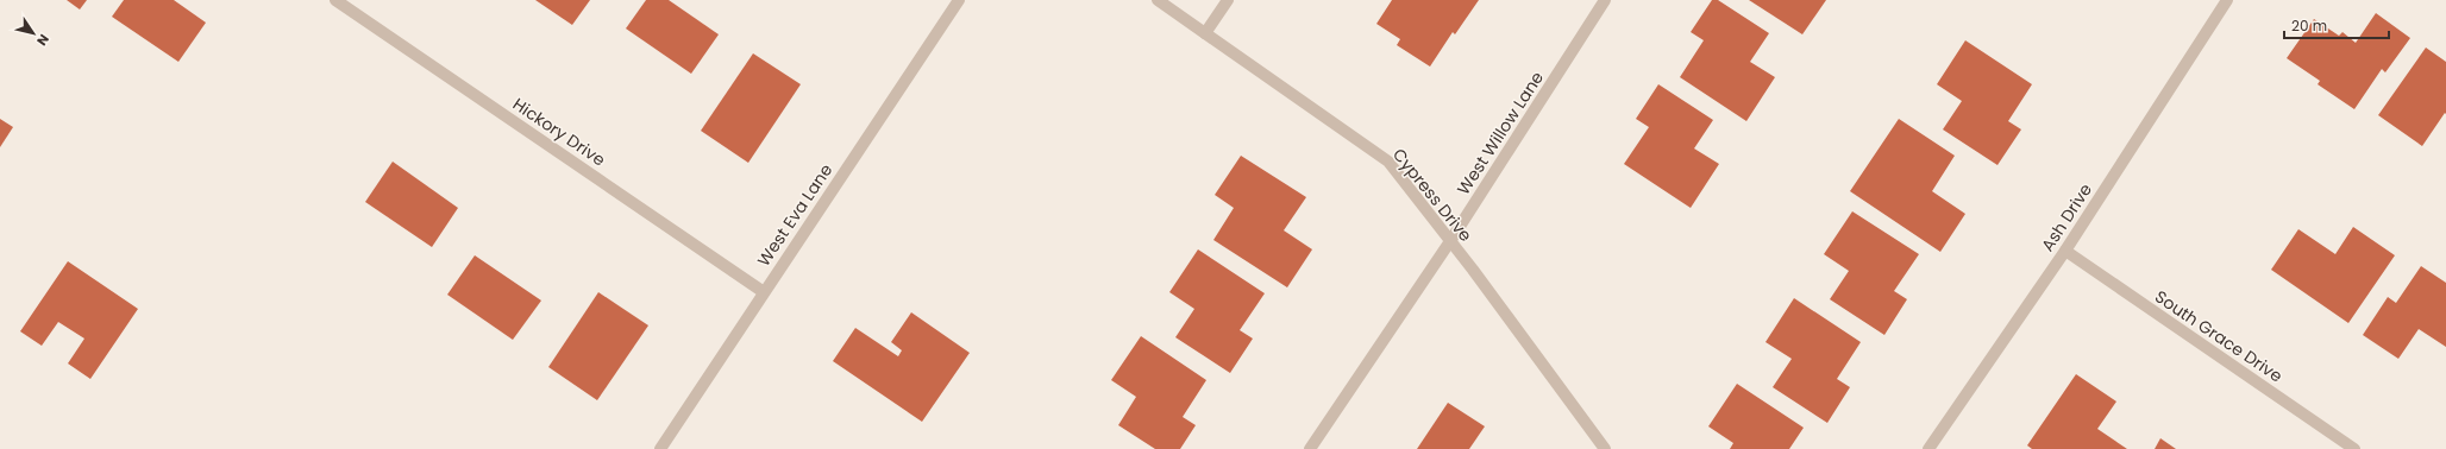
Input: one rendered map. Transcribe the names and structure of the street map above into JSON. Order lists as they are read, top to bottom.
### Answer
{
  "streets": {
    "street": [
      "Hickory Drive",
      "West Willow Lane",
      "Cypress Drive",
      "West Eva Lane",
      "Ash Drive",
      "South Grace Drive"
    ]
  },
  "crossings": [
    ["Hickory Drive", "West Eva Lane"],
    ["West Willow Lane", "Cypress Drive"],
    ["Ash Drive", "South Grace Drive"]
  ],
  "scale_bar": "20 m",
  "north": "bottom right"
}
